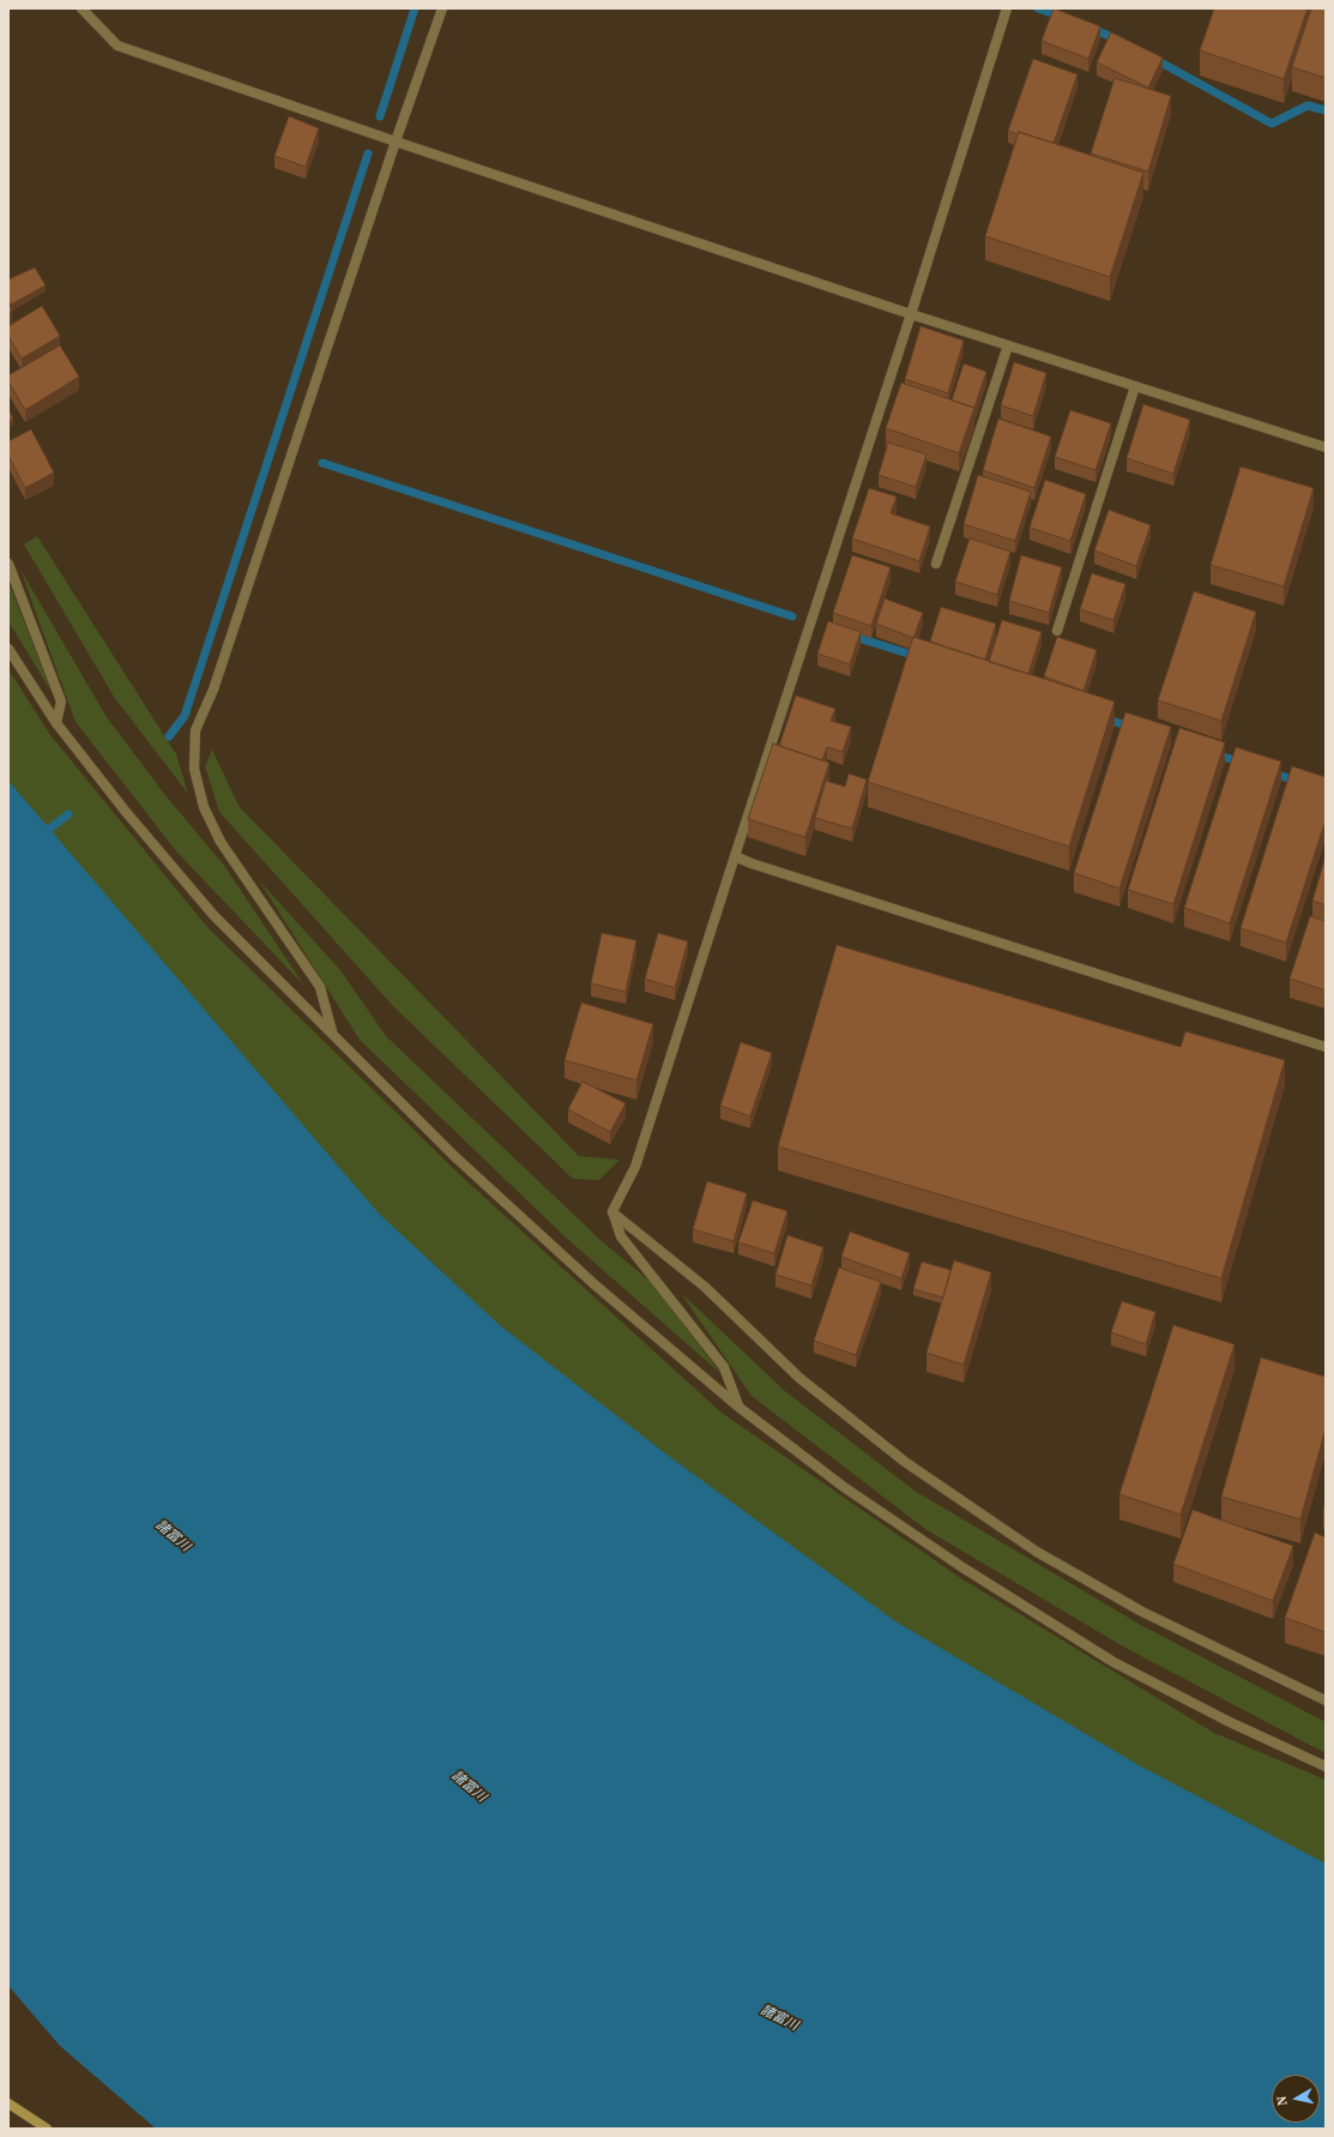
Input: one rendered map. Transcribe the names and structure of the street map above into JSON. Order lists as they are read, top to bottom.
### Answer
{
  "water": ["諸富川"],
  "north": "left"
}
